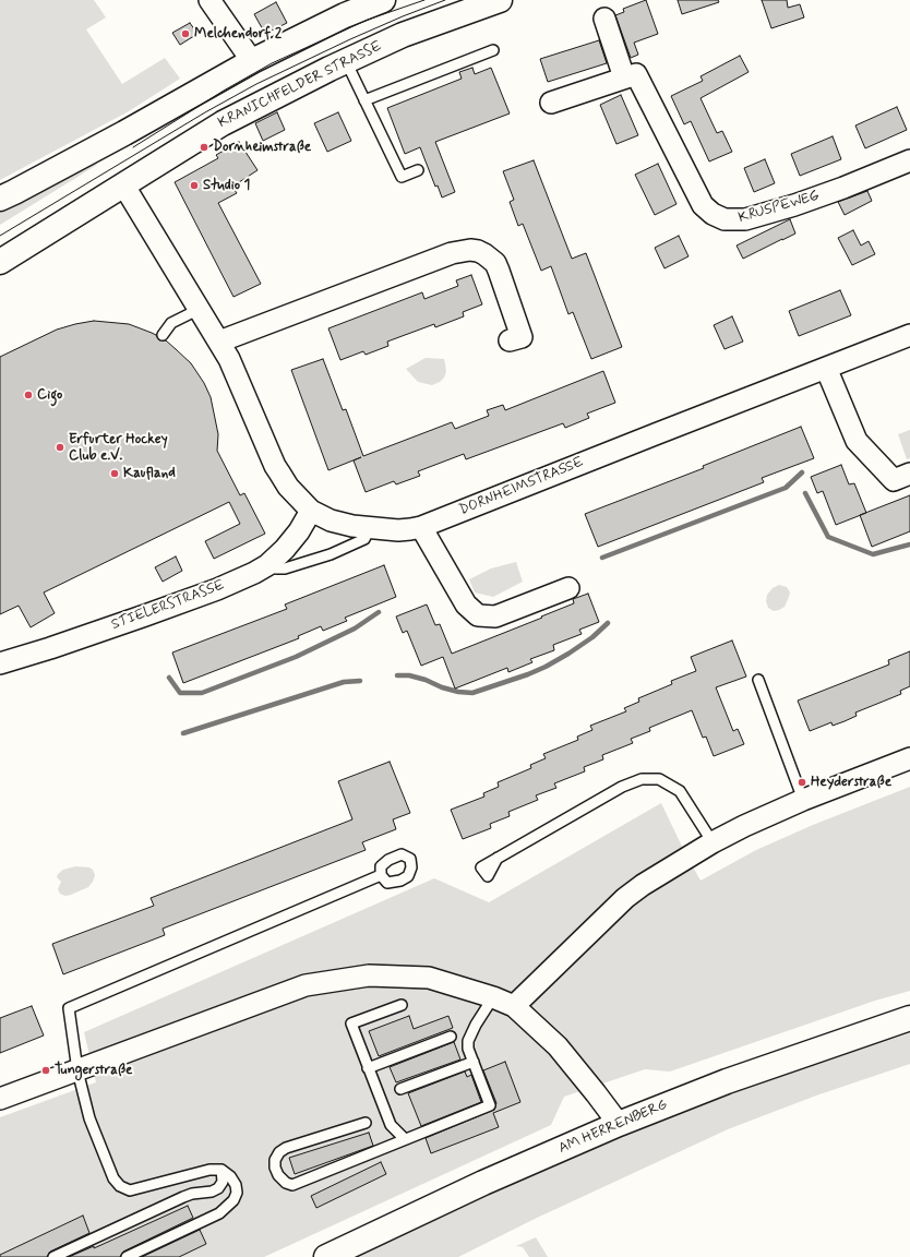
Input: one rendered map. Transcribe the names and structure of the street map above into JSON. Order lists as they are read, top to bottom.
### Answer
{
  "streets": {
    "main road": ["KRANICHFELDER STRASSE", "AM HERRENBERG"],
    "street": ["KRUSPEWEG", "DORNHEIMSTRASSE", "STIELERSTRASSE"]
  },
  "crossings": [
    ["KRANICHFELDER STRASSE", "DORNHEIMSTRASSE"],
    ["DORNHEIMSTRASSE", "STIELERSTRASSE"]
  ],
  "places": [
    "Melchendorf 2",
    "Dornheimstraße",
    "Studio 1",
    "Cigo",
    "Erfurter Hockey Club e.V.",
    "Kaufland",
    "Heyderstraße",
    "Tungerstraße"
  ]
}
